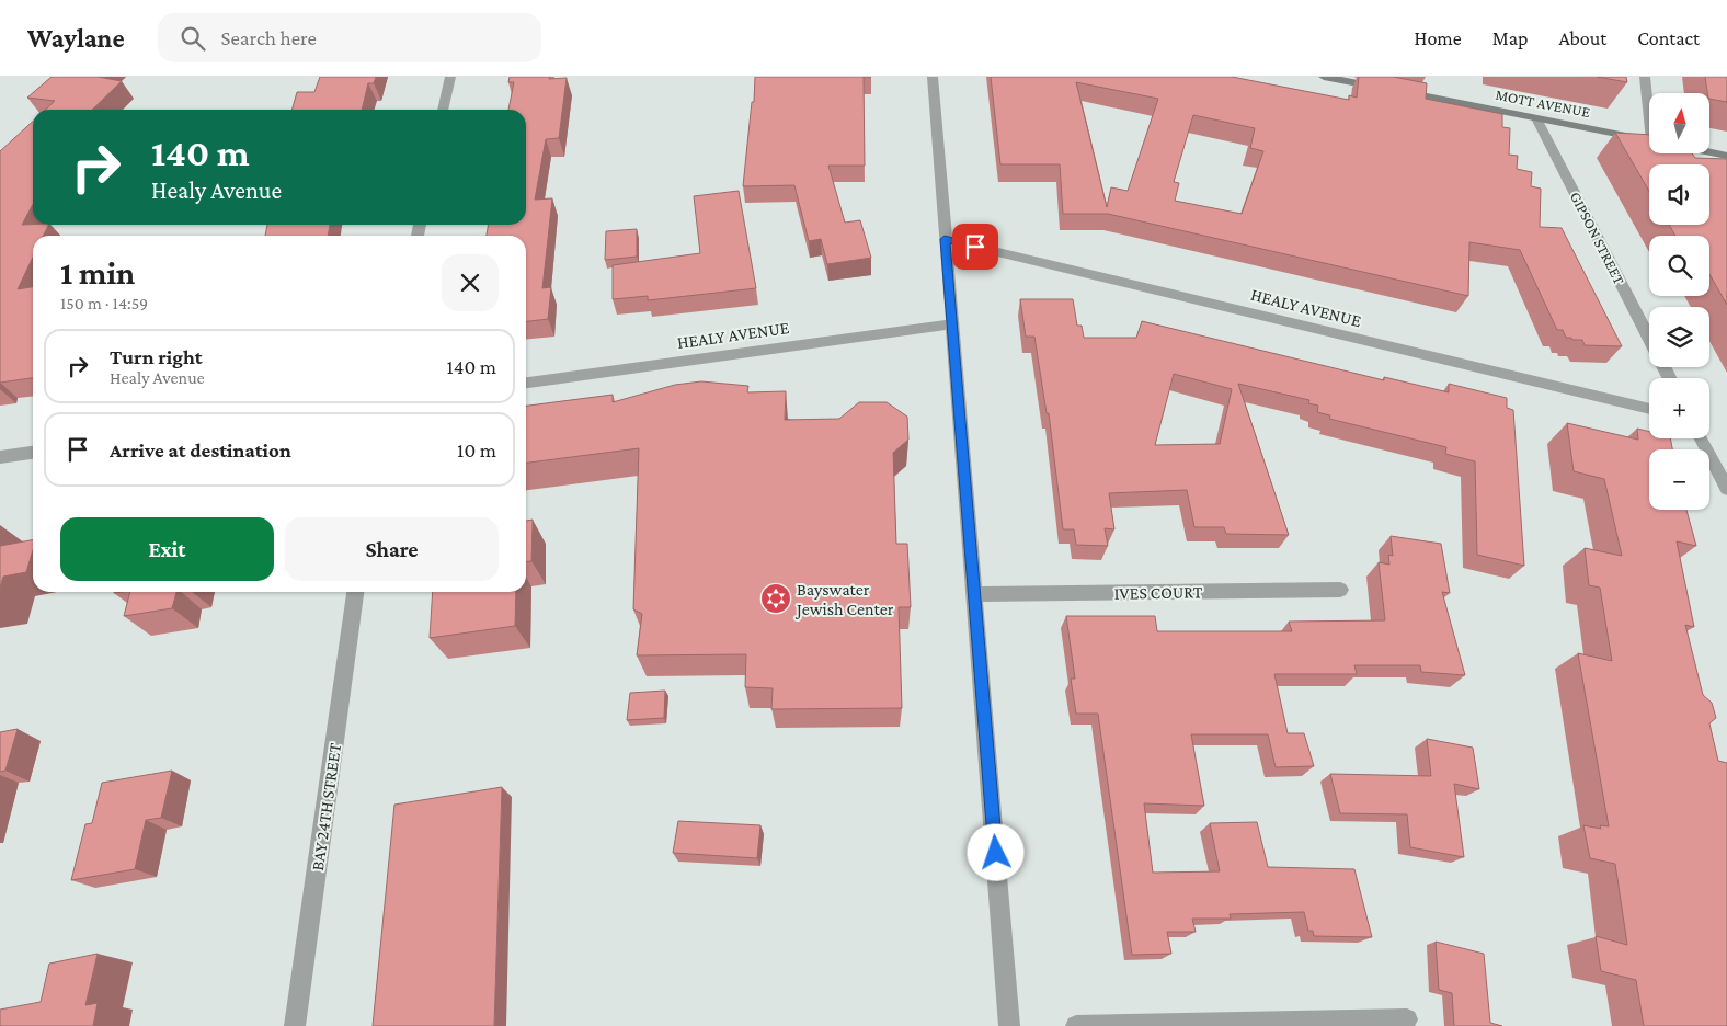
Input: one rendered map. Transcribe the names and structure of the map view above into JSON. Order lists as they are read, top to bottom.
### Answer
{
  "streets": {
    "street": [
      "MOTT AVENUE",
      "GIPSON STREET",
      "HEALY AVENUE",
      "IVES COURT",
      "BAY 24TH STREET"
    ]
  },
  "crossings": [
    ["MOTT AVENUE", "GIPSON STREET"]
  ],
  "places": {
    "synagogue": ["Bayswater Jewish Center"]
  },
  "north": "top",
  "page": {
    "header": "Waylane",
    "search": "Search here",
    "nav": [
      "Home",
      "Map",
      "About",
      "Contact"
    ],
    "map_buttons": ["+", "−"],
    "turn": ["140 m", "Healy Avenue"],
    "heading": ["1 min", "150 m · 14:59"],
    "list": [
      {
        "name": "Turn right",
        "note": "Healy Avenue",
        "value": "140 m"
      },
      {
        "name": "Arrive at destination",
        "value": "10 m"
      }
    ],
    "buttons": ["Exit", "Share"]
  }
}
